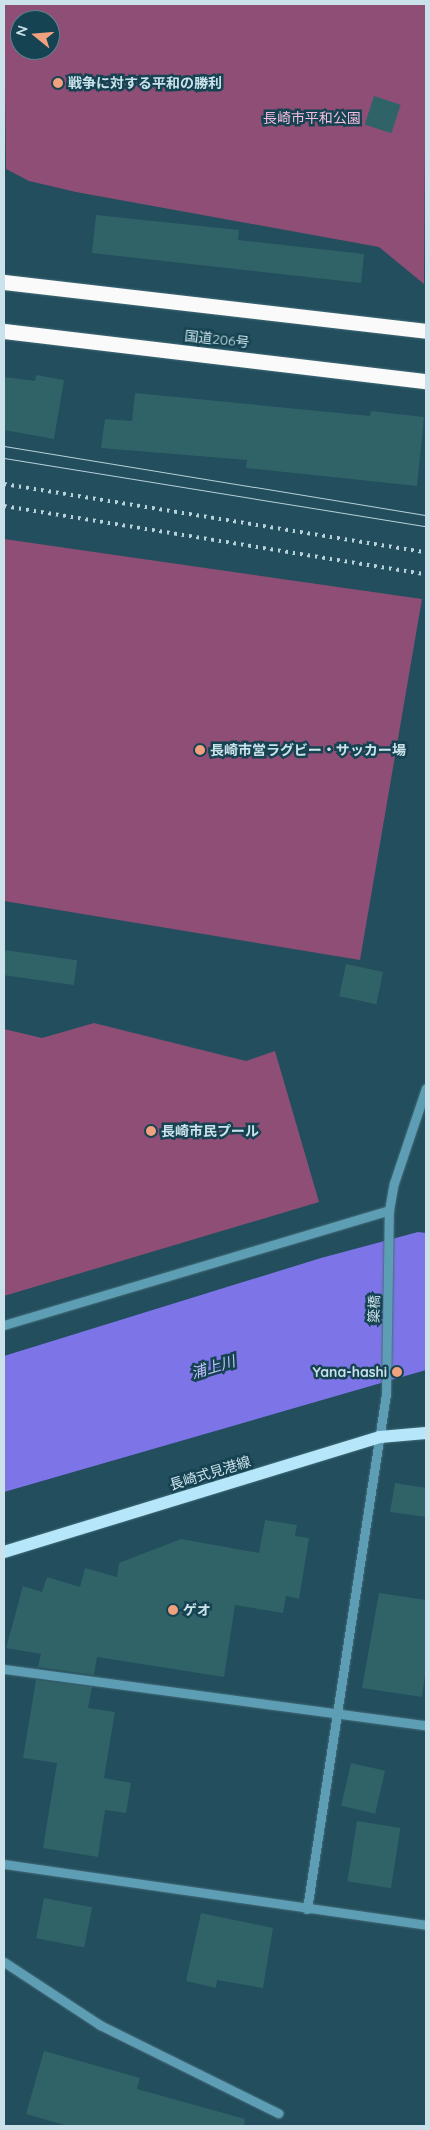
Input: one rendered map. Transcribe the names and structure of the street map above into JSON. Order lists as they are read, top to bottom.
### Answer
{
  "streets": {
    "highway": ["国道206号"],
    "main road": ["長崎式見港線"],
    "street": ["簗橋"]
  },
  "crossings": [
    ["簗橋", "長崎式見港線"]
  ],
  "water": ["浦上川"],
  "parks": ["長崎市平和公園"],
  "places": [
    "戦争に対する平和の勝利",
    "長崎市営ラグビー・サッカー場",
    "長崎市民プール",
    "Yana-hashi",
    "ゲオ"
  ],
  "north": "left"
}
